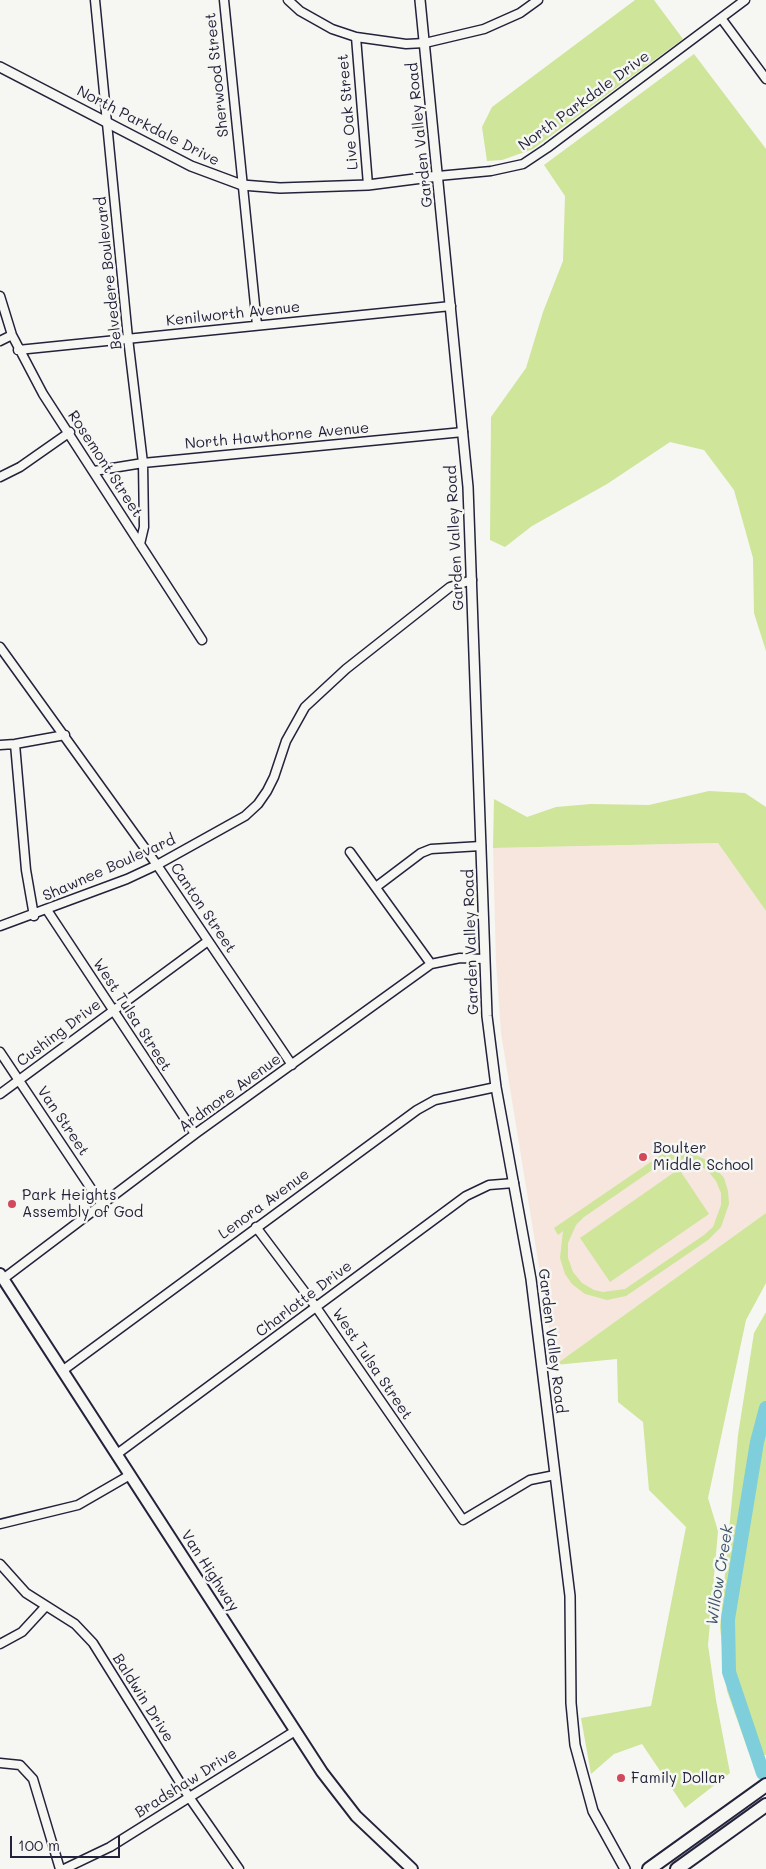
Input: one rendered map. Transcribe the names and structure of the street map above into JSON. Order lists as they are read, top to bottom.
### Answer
{
  "streets": {
    "main road": ["Van Highway"],
    "street": [
      "Sherwood Street",
      "North Parkdale Drive",
      "Live Oak Street",
      "Garden Valley Road",
      "Belvedere Boulevard",
      "Kenilworth Avenue",
      "North Hawthorne Avenue",
      "Rosemont Street",
      "Shawnee Boulevard",
      "Canton Street",
      "West Tulsa Street",
      "Cushing Drive",
      "Ardmore Avenue",
      "Van Street",
      "Lenora Avenue",
      "Charlotte Drive",
      "Baldwin Drive",
      "Bradshaw Drive"
    ]
  },
  "crossings": [
    ["Sherwood Street", "North Parkdale Drive"],
    ["Sherwood Street", "Kenilworth Avenue"],
    ["North Parkdale Drive", "Live Oak Street"],
    ["North Parkdale Drive", "Garden Valley Road"],
    ["North Parkdale Drive", "Belvedere Boulevard"],
    ["Garden Valley Road", "Kenilworth Avenue"],
    ["Garden Valley Road", "North Hawthorne Avenue"],
    ["Garden Valley Road", "Shawnee Boulevard"],
    ["Garden Valley Road", "West Tulsa Street"],
    ["Garden Valley Road", "Ardmore Avenue"],
    ["Garden Valley Road", "Lenora Avenue"],
    ["Garden Valley Road", "Charlotte Drive"],
    ["Belvedere Boulevard", "Kenilworth Avenue"],
    ["Belvedere Boulevard", "North Hawthorne Avenue"],
    ["Belvedere Boulevard", "Rosemont Street"],
    ["Kenilworth Avenue", "Rosemont Street"],
    ["North Hawthorne Avenue", "Rosemont Street"],
    ["Shawnee Boulevard", "Canton Street"],
    ["Shawnee Boulevard", "West Tulsa Street"],
    ["Canton Street", "Cushing Drive"],
    ["Canton Street", "Ardmore Avenue"],
    ["West Tulsa Street", "Cushing Drive"],
    ["West Tulsa Street", "Ardmore Avenue"],
    ["West Tulsa Street", "Lenora Avenue"],
    ["West Tulsa Street", "Charlotte Drive"],
    ["Cushing Drive", "Van Street"],
    ["Ardmore Avenue", "Van Street"],
    ["Ardmore Avenue", "Van Highway"],
    ["Lenora Avenue", "Van Highway"],
    ["Charlotte Drive", "Van Highway"],
    ["Van Highway", "Bradshaw Drive"],
    ["Baldwin Drive", "Bradshaw Drive"]
  ],
  "water": ["Willow Creek"],
  "places": ["Boulter Middle School", "Park Heights Assembly of God", "Family Dollar"],
  "scale_bar": "100 m"
}
